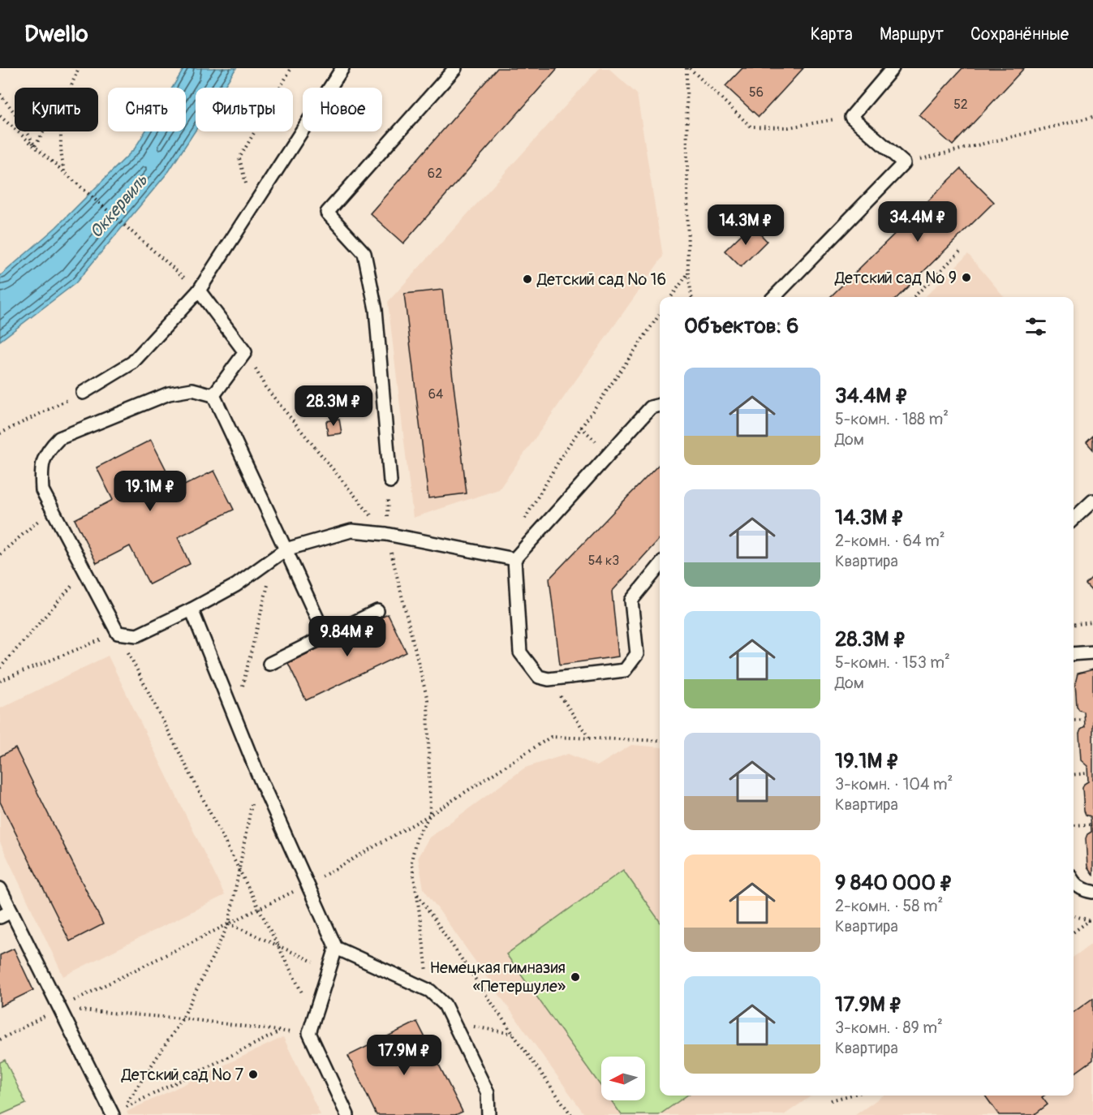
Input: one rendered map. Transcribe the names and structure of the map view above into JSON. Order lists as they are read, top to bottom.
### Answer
{
  "water": ["Оккервиль"],
  "places": [
    "Детский сад № 9",
    "Детский сад № 16",
    "Немецкая гимназия «Петершуле»",
    "Детский сад № 7"
  ],
  "house_numbers": [
    "56",
    "52",
    "62",
    "64",
    "54 к3"
  ],
  "north": "left",
  "page": {
    "header": "Dwello",
    "nav": ["Карта", "Маршрут", "Сохранённые"],
    "chip": [
      "Купить",
      "Снять",
      "Фильтры",
      "Новое"
    ],
    "price": [
      "34.4M ₽",
      "14.3M ₽",
      "28.3M ₽",
      "19.1M ₽",
      "9.84M ₽",
      "17.9M ₽"
    ],
    "heading": "Объектов: 6",
    "list": [
      {
        "name": "34.4M ₽",
        "note": "5-комн. · 188 m² · Дом"
      },
      {
        "name": "14.3M ₽",
        "note": "2-комн. · 64 m² · Квартира"
      },
      {
        "name": "28.3M ₽",
        "note": "5-комн. · 153 m² · Дом"
      },
      {
        "name": "19.1M ₽",
        "note": "3-комн. · 104 m² · Квартира"
      },
      {
        "name": "9 840 000 ₽",
        "note": "2-комн. · 58 m² · Квартира"
      },
      {
        "name": "17.9M ₽",
        "note": "3-комн. · 89 m² · Квартира"
      }
    ]
  }
}
